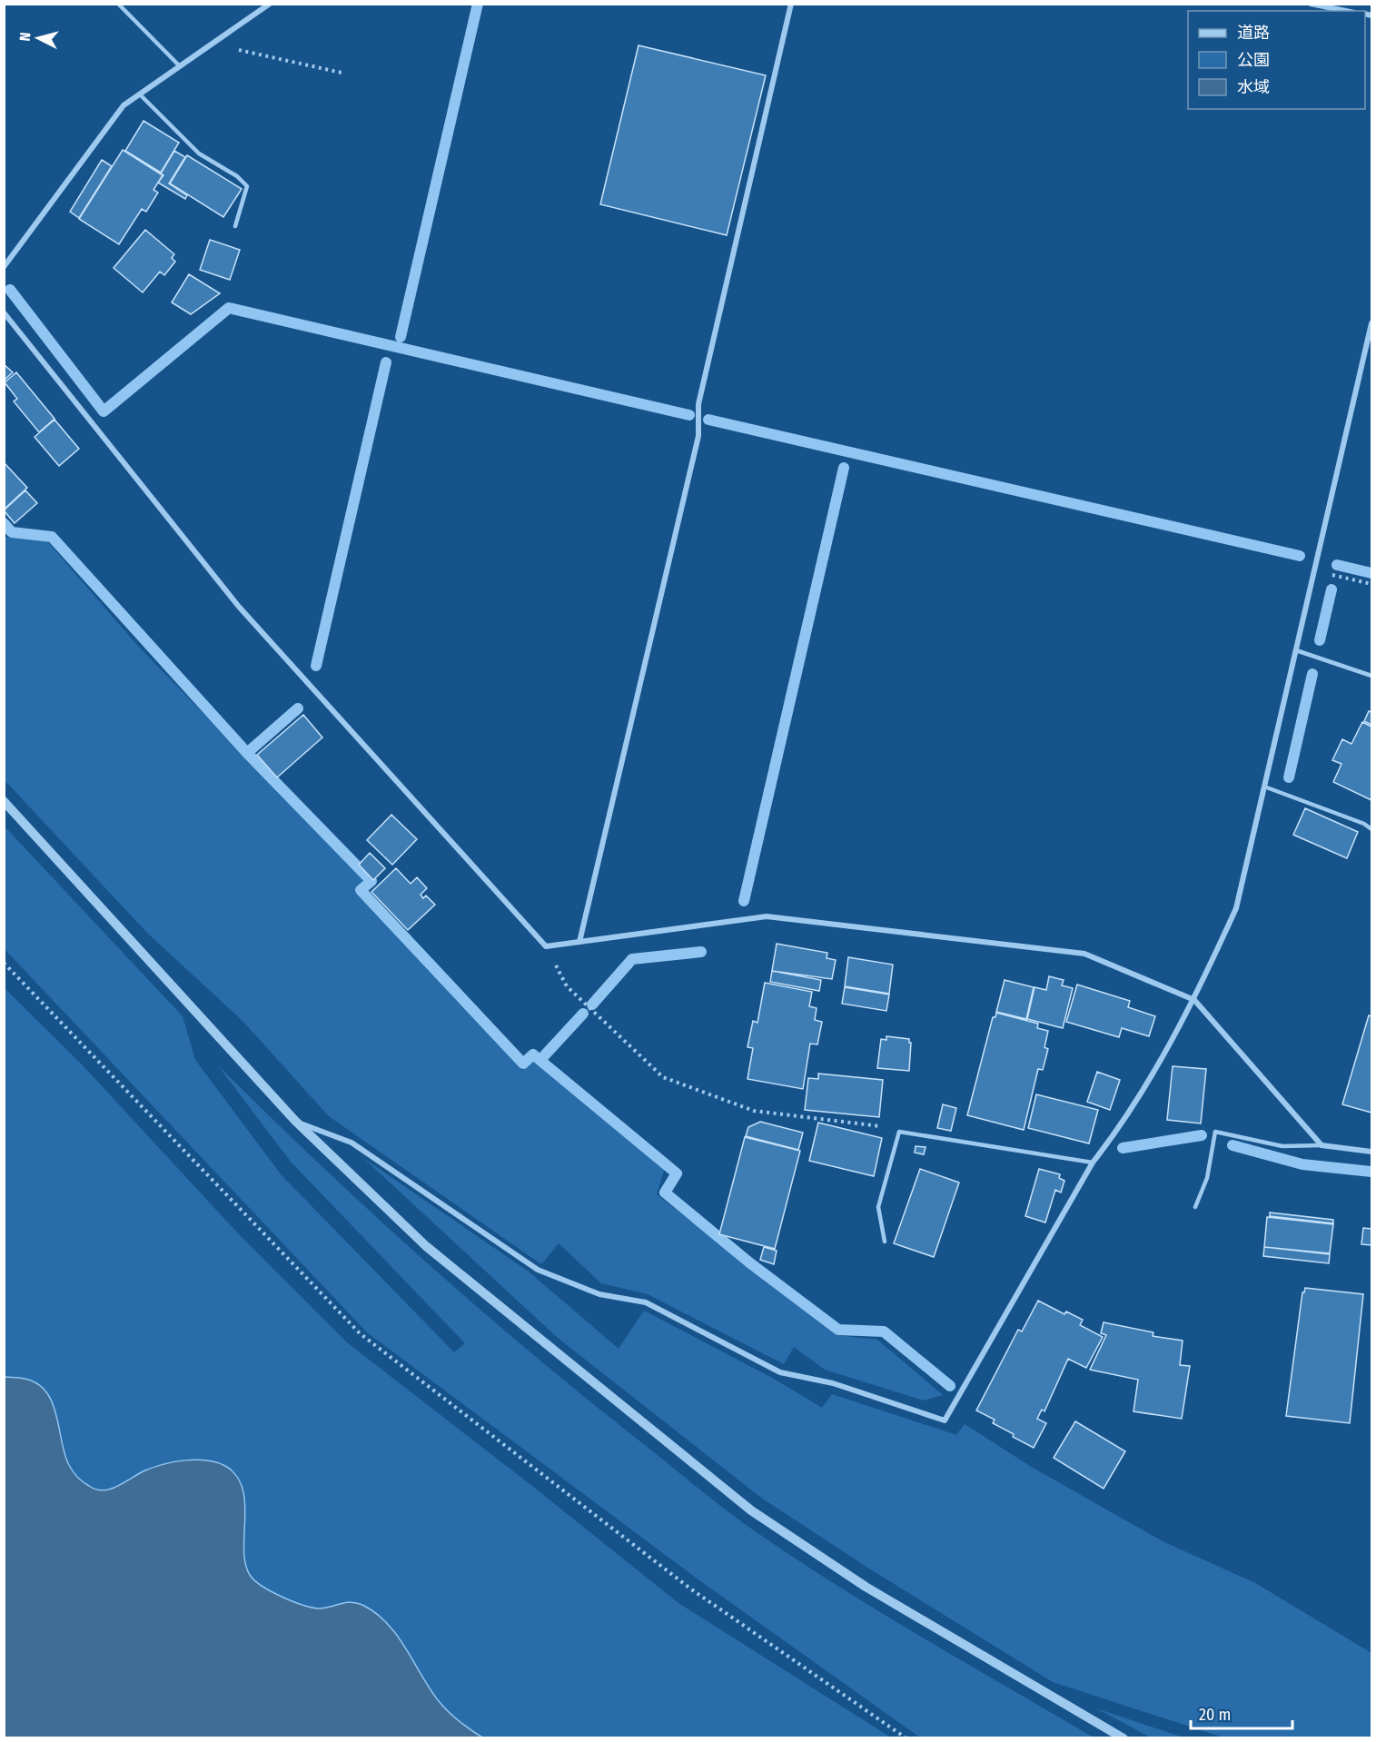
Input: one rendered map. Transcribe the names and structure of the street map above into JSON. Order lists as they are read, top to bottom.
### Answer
{
  "legend": ["道路", "公園", "水域"],
  "scale_bar": "20 m",
  "north": "left"
}
